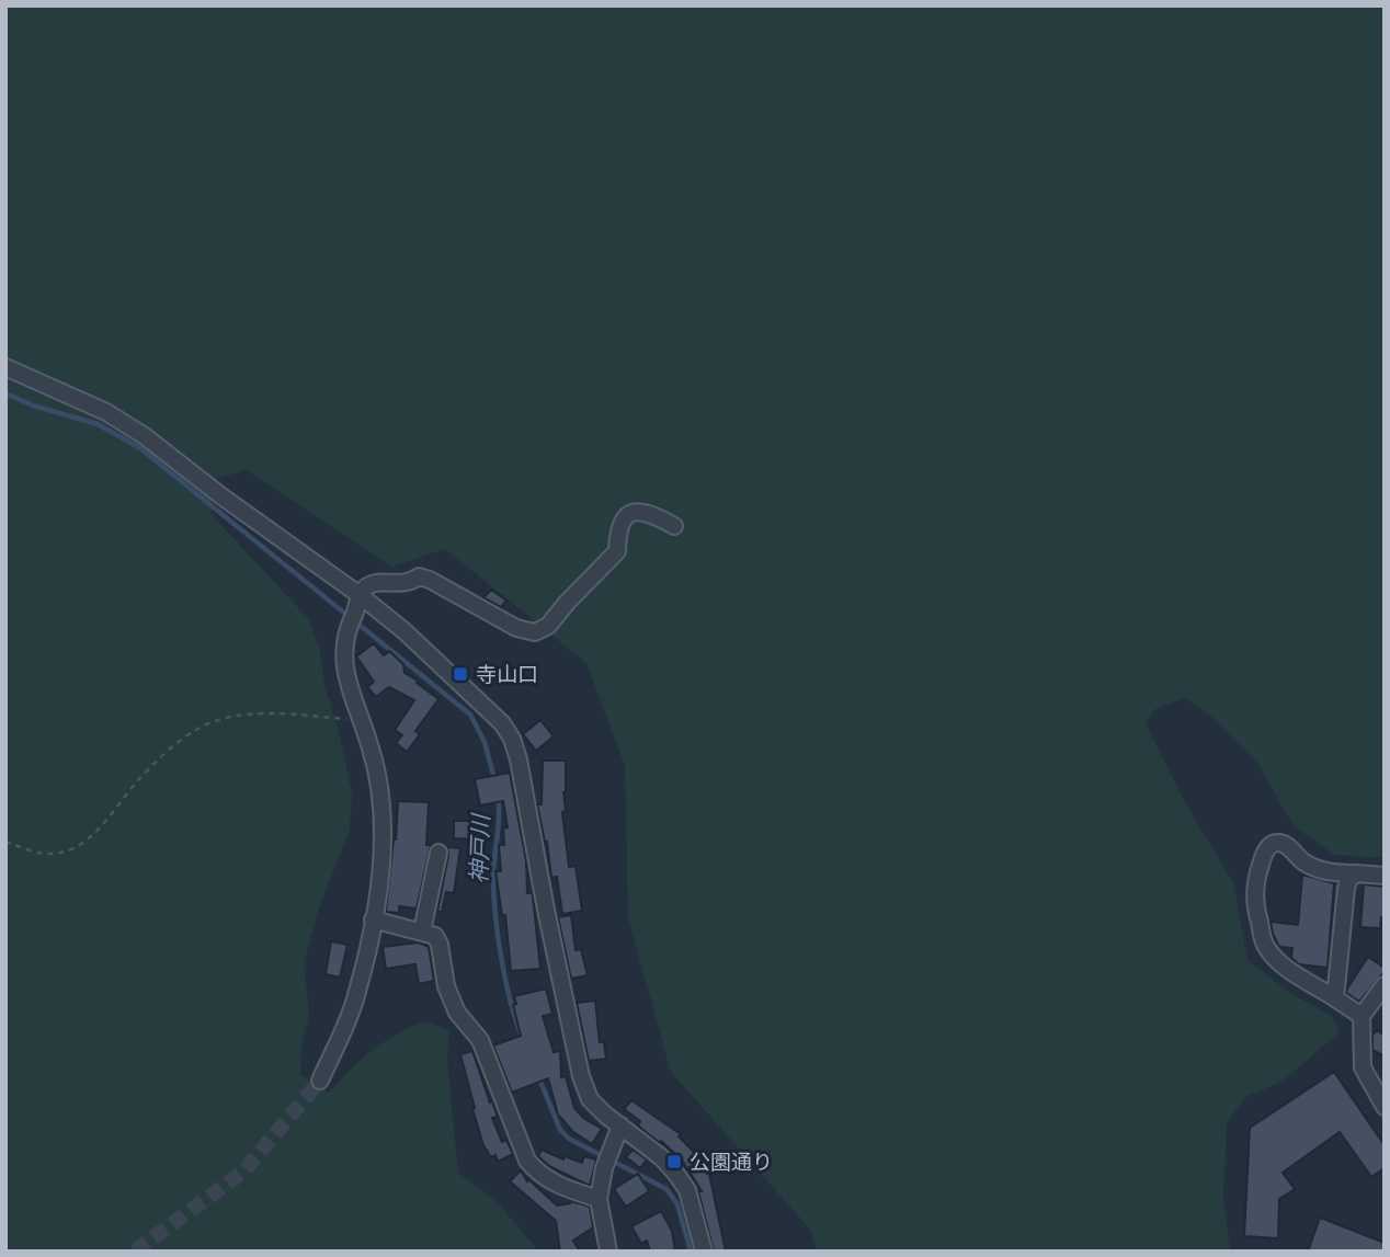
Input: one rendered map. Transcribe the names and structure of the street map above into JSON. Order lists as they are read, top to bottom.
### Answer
{
  "water": ["神戸川"],
  "places": {
    "transit": ["寺山口", "公園通り"]
  }
}
